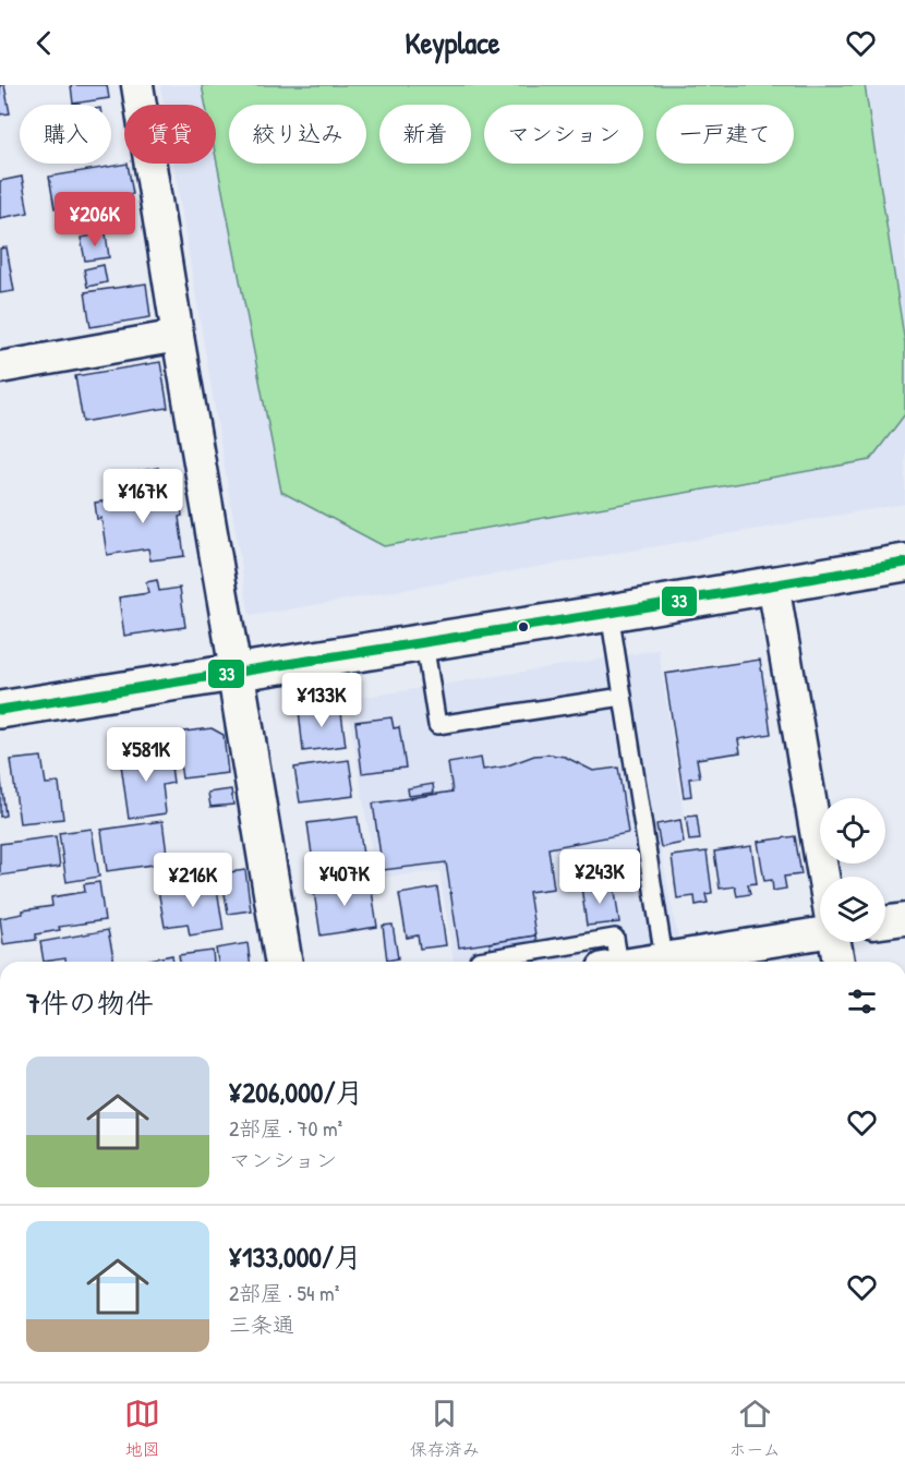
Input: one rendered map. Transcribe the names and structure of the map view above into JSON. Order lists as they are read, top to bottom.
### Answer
{
  "lines": ["transit line 33"],
  "page": {
    "header": "Keyplace",
    "chip": [
      "購入",
      "賃貸",
      "絞り込み",
      "新着",
      "マンション",
      "一戸建て"
    ],
    "price": [
      "¥206K",
      "¥167K",
      "¥133K",
      "¥581K",
      "¥243K",
      "¥407K",
      "¥216K"
    ],
    "heading": "7件の物件",
    "list": [
      {
        "name": "¥206,000/月",
        "note": "2部屋 · 70 m² · マンション"
      },
      {
        "name": "¥133,000/月",
        "note": "2部屋 · 54 m² · 三条通"
      }
    ],
    "tabs": ["地図", "保存済み", "ホーム"]
  }
}
